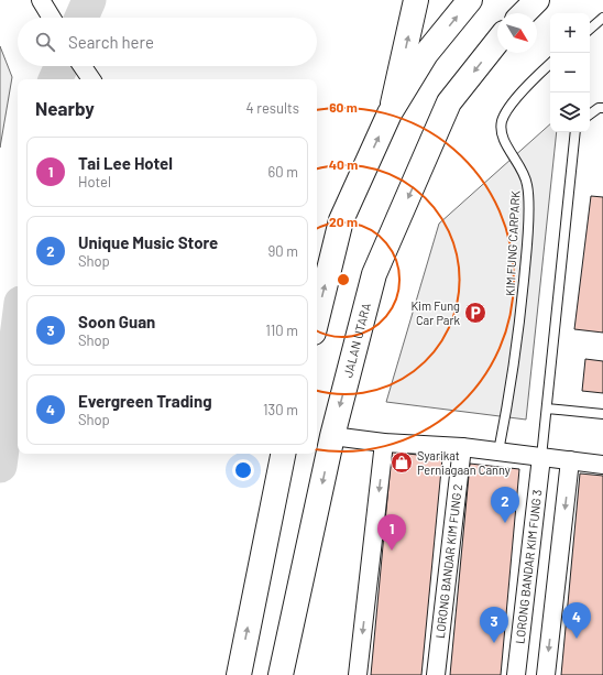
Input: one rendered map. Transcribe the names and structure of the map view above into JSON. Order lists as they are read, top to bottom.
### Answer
{
  "streets": {
    "main road": ["JALAN UTARA"],
    "street": ["LORONG BANDAR KIM FUNG 2", "LORONG BANDAR KIM FUNG 3"],
    "lane": ["KIM FUNG CARPARK"]
  },
  "places": {
    "parking": ["Kim Fung Car Park"],
    "shop": ["Syarikat Perniagaan Canny"]
  },
  "north": "bottom right",
  "page": {
    "map_buttons": ["+", "−"],
    "search": "Search here",
    "heading": ["Nearby", "4 results"],
    "list": [
      {
        "mark": "1",
        "name": "Tai Lee Hotel",
        "note": "Hotel",
        "value": "60 m"
      },
      {
        "mark": "2",
        "name": "Unique Music Store",
        "note": "Shop",
        "value": "90 m"
      },
      {
        "mark": "3",
        "name": "Soon Guan",
        "note": "Shop",
        "value": "110 m"
      },
      {
        "mark": "4",
        "name": "Evergreen Trading",
        "note": "Shop",
        "value": "130 m"
      }
    ],
    "pins": [
      "2",
      "1",
      "4",
      "3"
    ]
  },
  "rings": ["60 m", "40 m", "20 m"]
}
